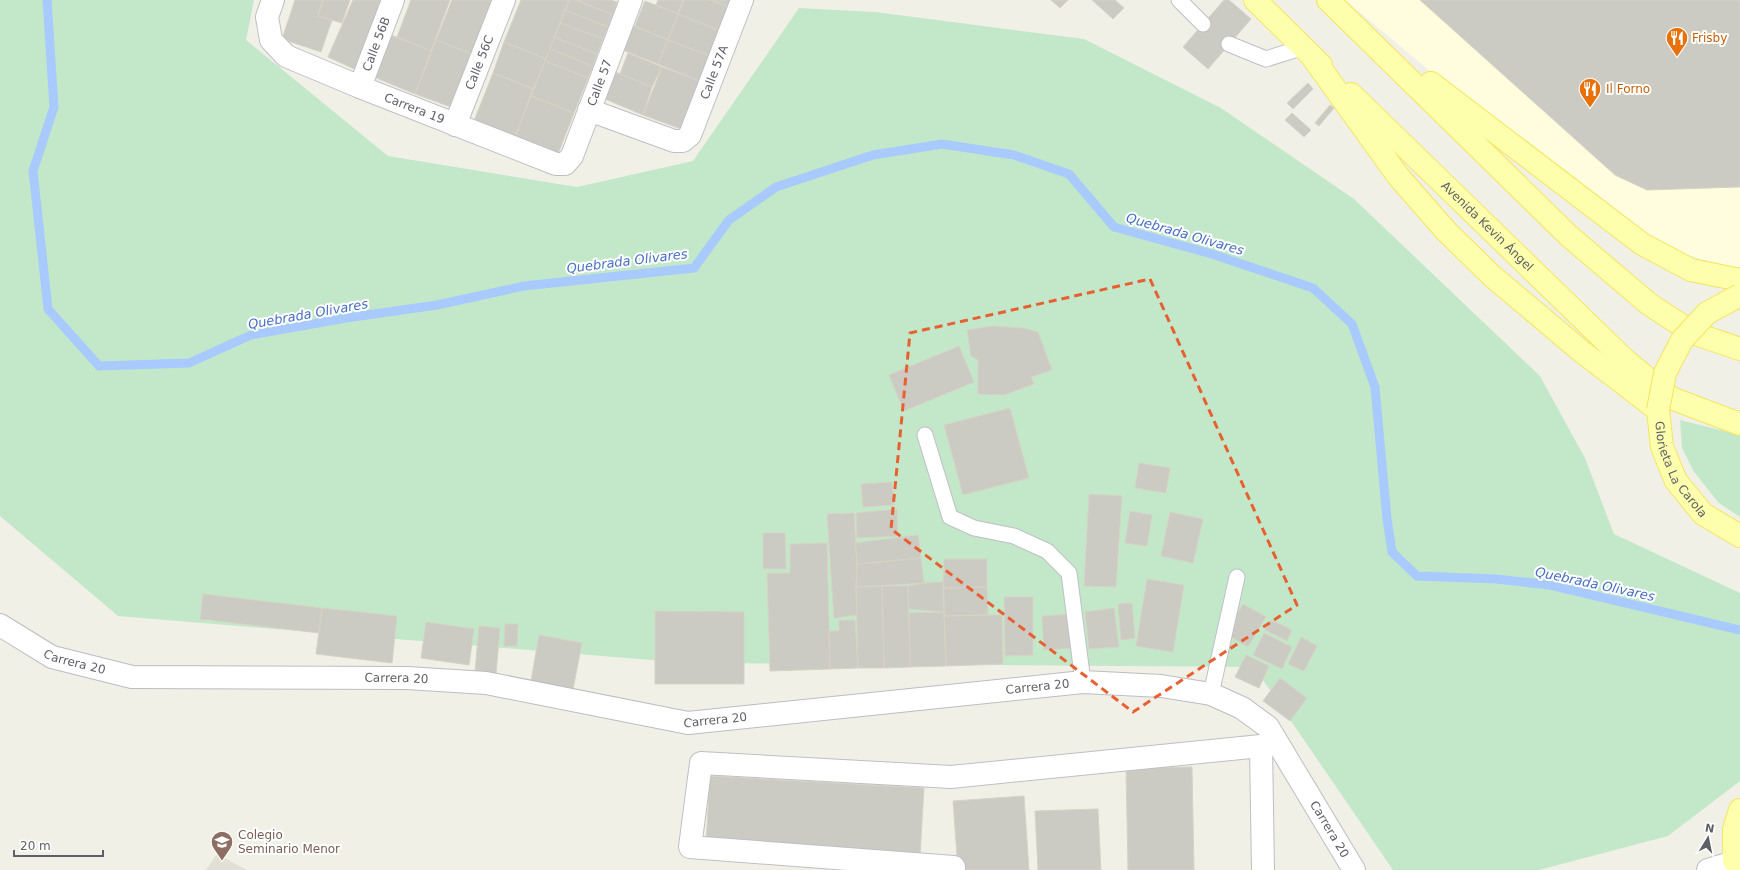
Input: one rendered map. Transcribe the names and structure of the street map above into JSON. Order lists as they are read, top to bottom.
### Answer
{
  "streets": {
    "main road": ["Avenida Kevin Ángel", "Glorieta La Carola"],
    "street": [
      "Calle 56B",
      "Calle 56C",
      "Calle 57A",
      "Calle 57",
      "Carrera 19",
      "Carrera 20"
    ]
  },
  "crossings": [
    ["Calle 56B", "Carrera 19"],
    ["Calle 56C", "Carrera 19"],
    ["Calle 57A", "Calle 57"],
    ["Calle 57", "Carrera 19"]
  ],
  "water": ["Quebrada Olivares"],
  "places": {
    "restaurant": ["Frisby", "Il Forno"],
    "school or university": ["Colegio Seminario Menor"]
  },
  "scale_bar": "20 m",
  "north": "top"
}
